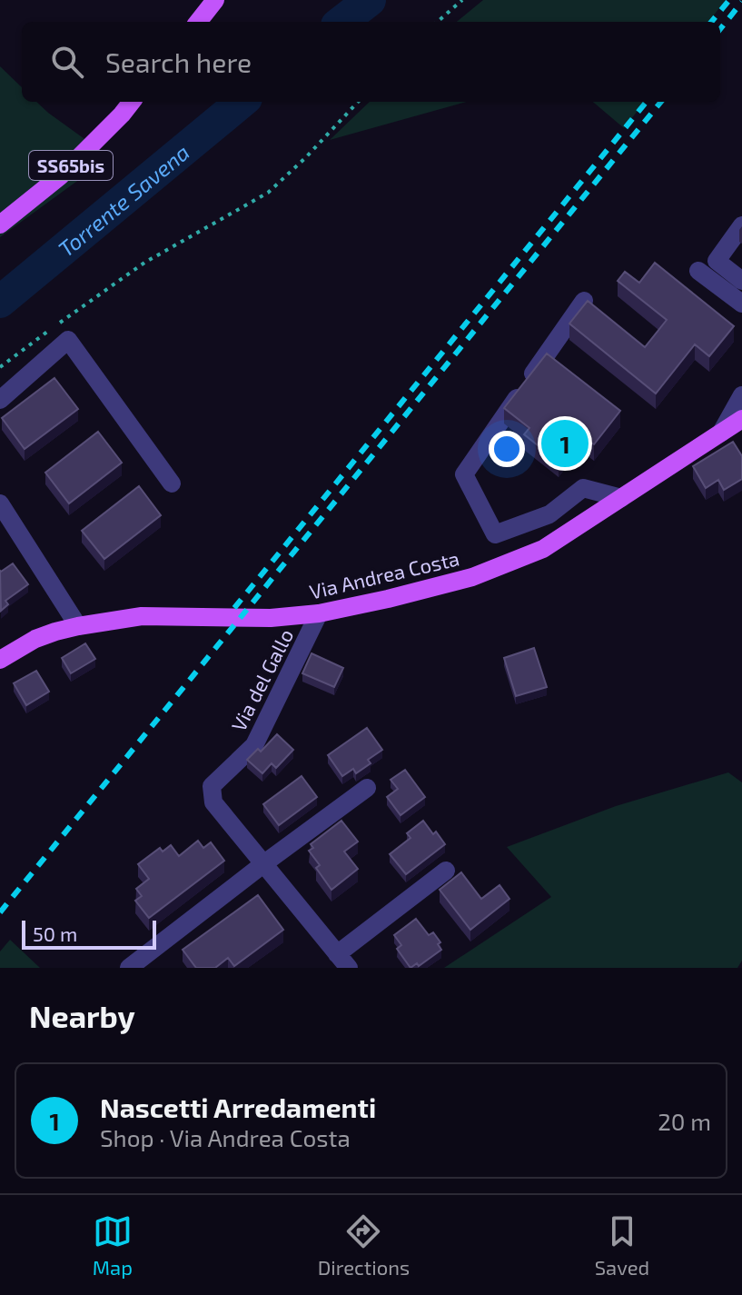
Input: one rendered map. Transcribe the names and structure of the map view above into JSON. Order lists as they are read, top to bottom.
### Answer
{
  "streets": {
    "main road": ["SS65bis", "Via Andrea Costa"],
    "street": ["Via del Gallo"]
  },
  "crossings": [
    ["Via Andrea Costa", "Via del Gallo"]
  ],
  "water": ["Torrente Savena"],
  "scale_bar": "50 m",
  "page": {
    "search": "Search here",
    "pins": "1",
    "scale": "50 m",
    "heading": "Nearby",
    "list": [
      {
        "mark": "1",
        "name": "Nascetti Arredamenti",
        "note": "Shop · Via Andrea Costa",
        "value": "20 m"
      }
    ],
    "nav": ["Map", "Directions", "Saved"]
  }
}
